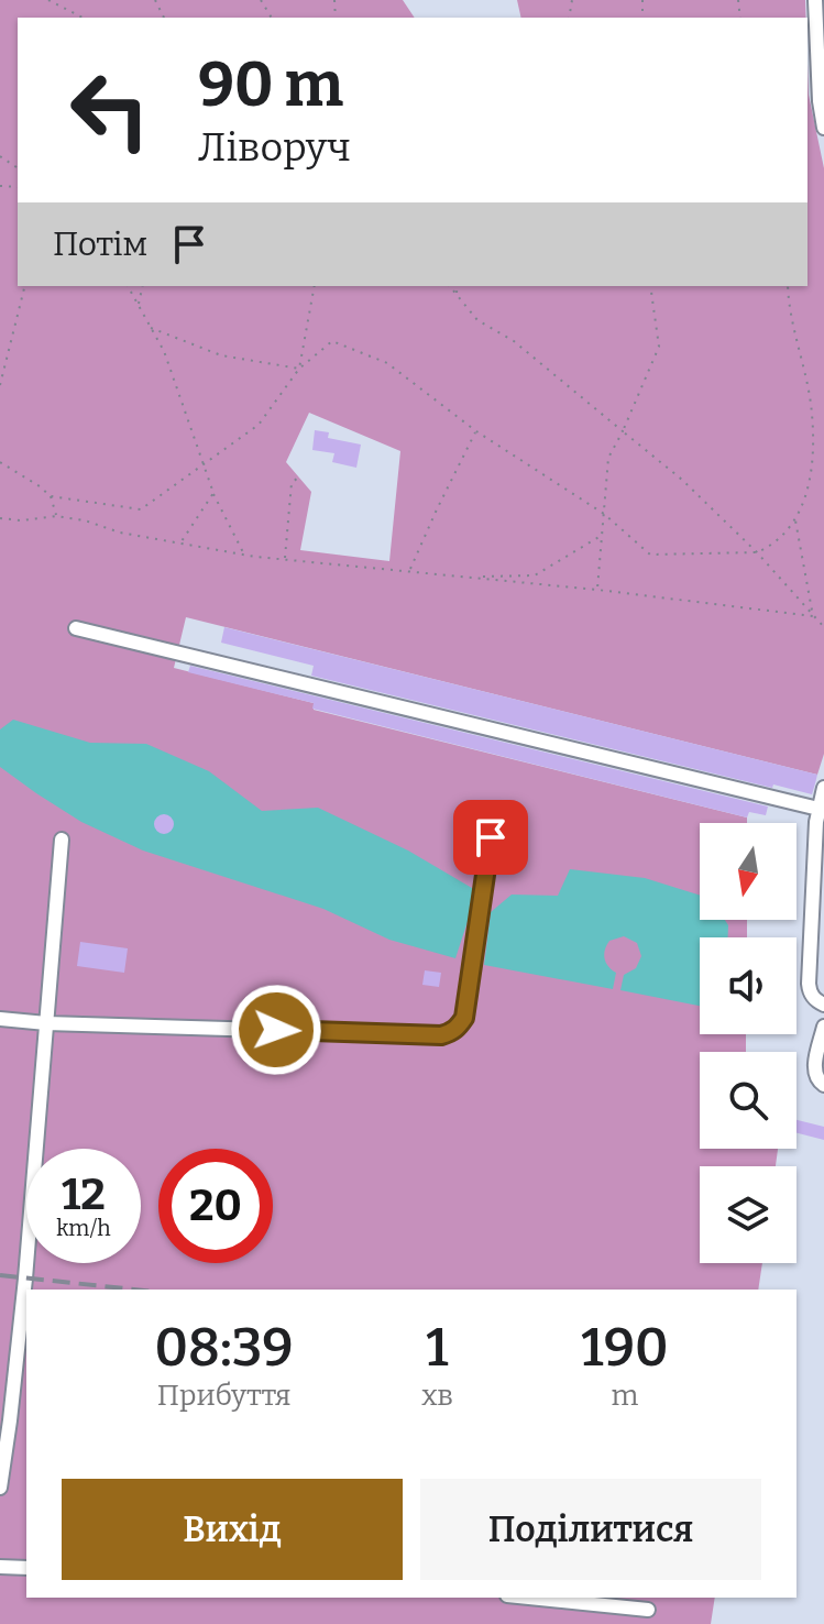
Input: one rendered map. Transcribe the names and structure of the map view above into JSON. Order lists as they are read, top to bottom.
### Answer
{
  "north": "bottom",
  "page": {
    "turn": ["90 m", "Ліворуч"],
    "then": "Потім",
    "speed": "12 km/h",
    "limit": "20",
    "eta": [
      "08:39",
      "Прибуття",
      "1",
      "хв",
      "190",
      "m"
    ],
    "buttons": ["Вихід", "Поділитися"]
  }
}
